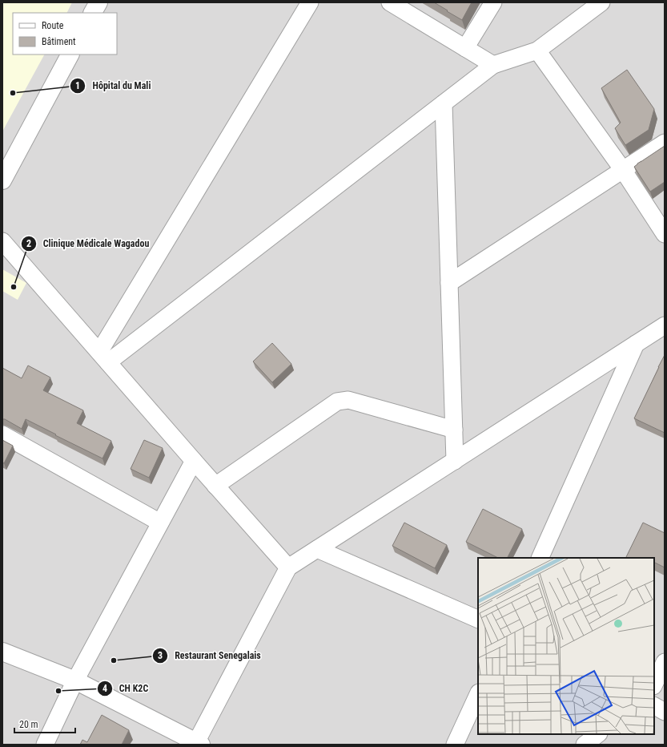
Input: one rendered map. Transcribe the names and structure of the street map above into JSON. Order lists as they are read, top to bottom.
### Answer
{
  "places": [
    "Hôpital du Mali",
    "Clinique Médicale Wagadou",
    "Restaurant Senegalais",
    "CH K2C"
  ],
  "legend": ["Route", "Bâtiment"],
  "scale_bar": "20 m"
}
